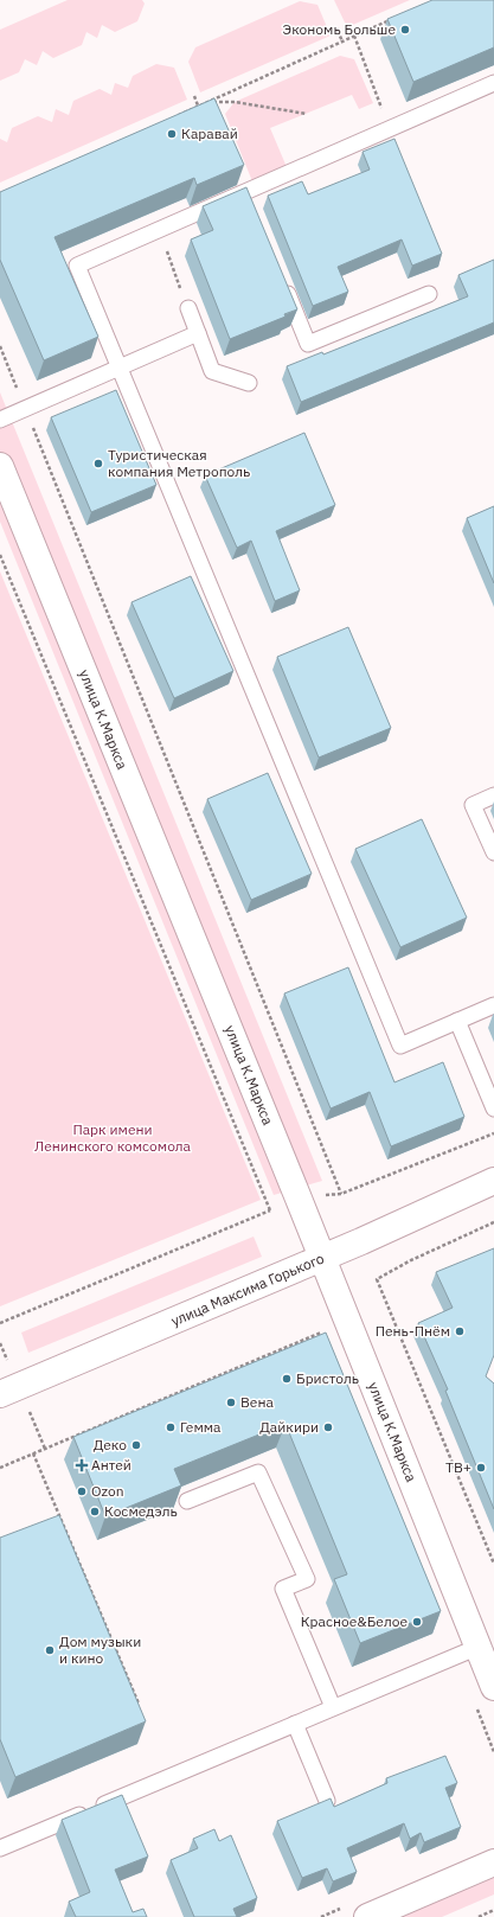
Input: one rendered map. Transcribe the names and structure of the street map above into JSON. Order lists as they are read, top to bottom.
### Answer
{
  "streets": {
    "street": ["улица К.Маркса", "улица Максима Горького"]
  },
  "crossings": [
    ["улица К.Маркса", "улица Максима Горького"]
  ],
  "parks": ["Парк имени Ленинского комсомола"],
  "places": {
    "other": [
      "Экономь Больше",
      "Каравай",
      "Туристическая компания Метрополь",
      "Пень-Пнём",
      "Бристоль",
      "Вена",
      "Гемма",
      "Дайкири",
      "Деко",
      "ТВ+",
      "Ozon",
      "Космедэль",
      "Красное&Белое",
      "Дом музыки и кино"
    ],
    "health": ["Антей"]
  }
}
